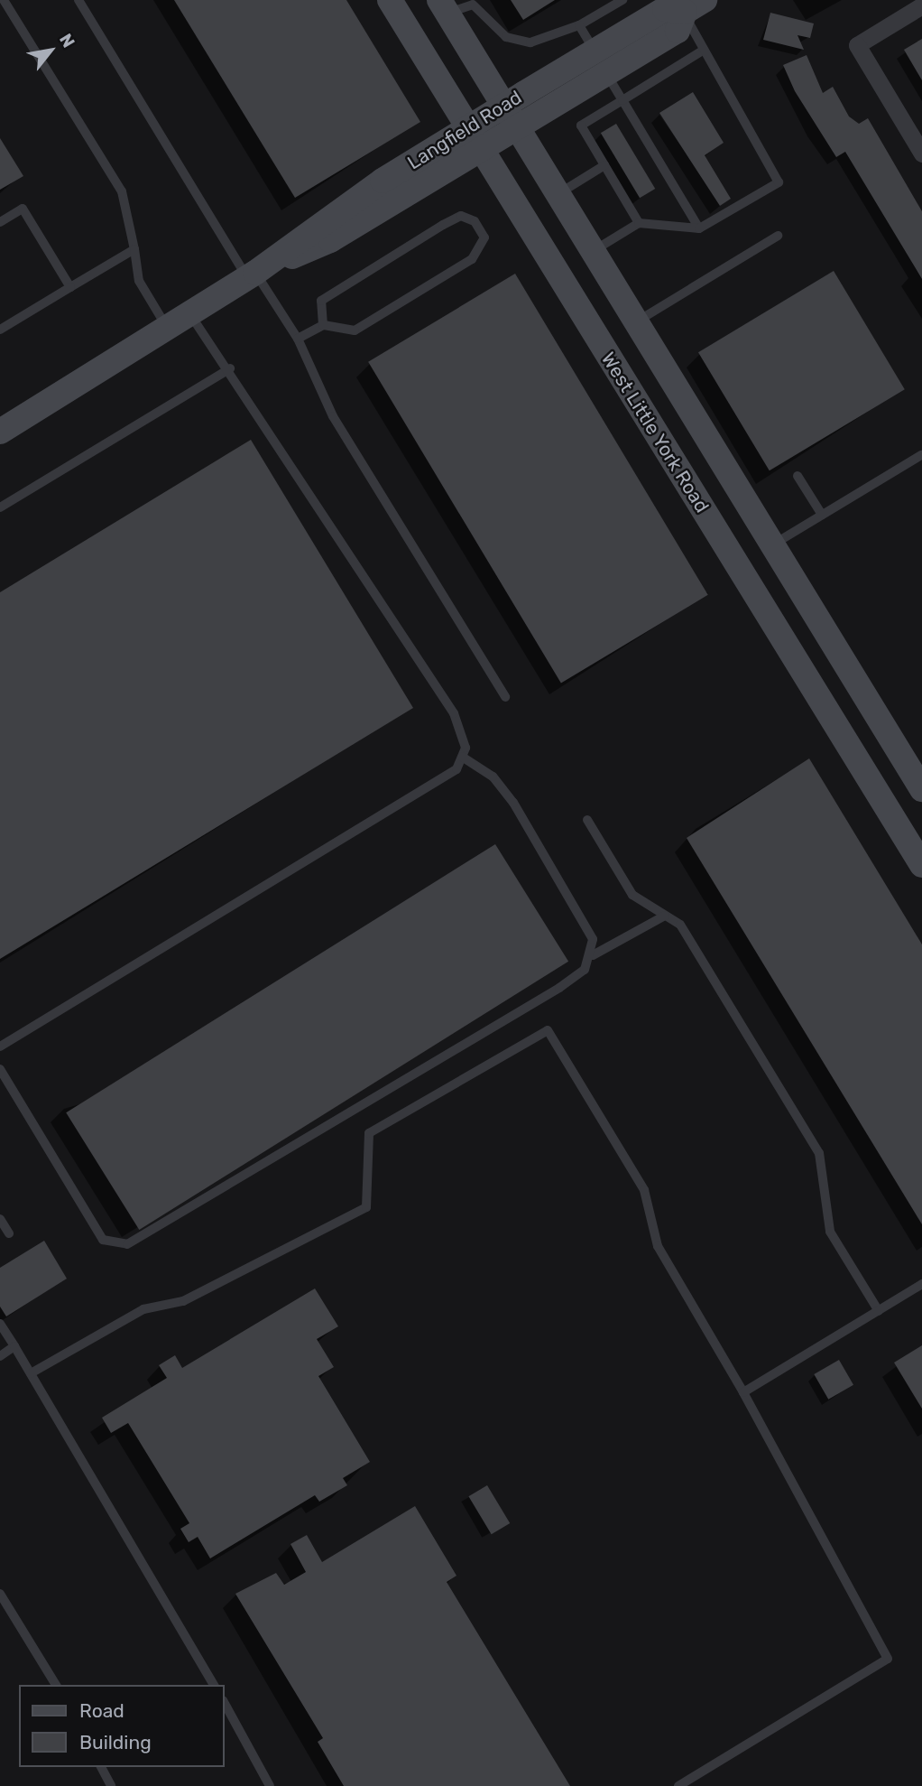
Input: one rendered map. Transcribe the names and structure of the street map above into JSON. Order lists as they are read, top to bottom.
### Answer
{
  "streets": {
    "main road": ["Langfield Road", "West Little York Road"]
  },
  "crossings": [
    ["Langfield Road", "West Little York Road"]
  ],
  "legend": ["Road", "Building"],
  "north": "top right"
}
